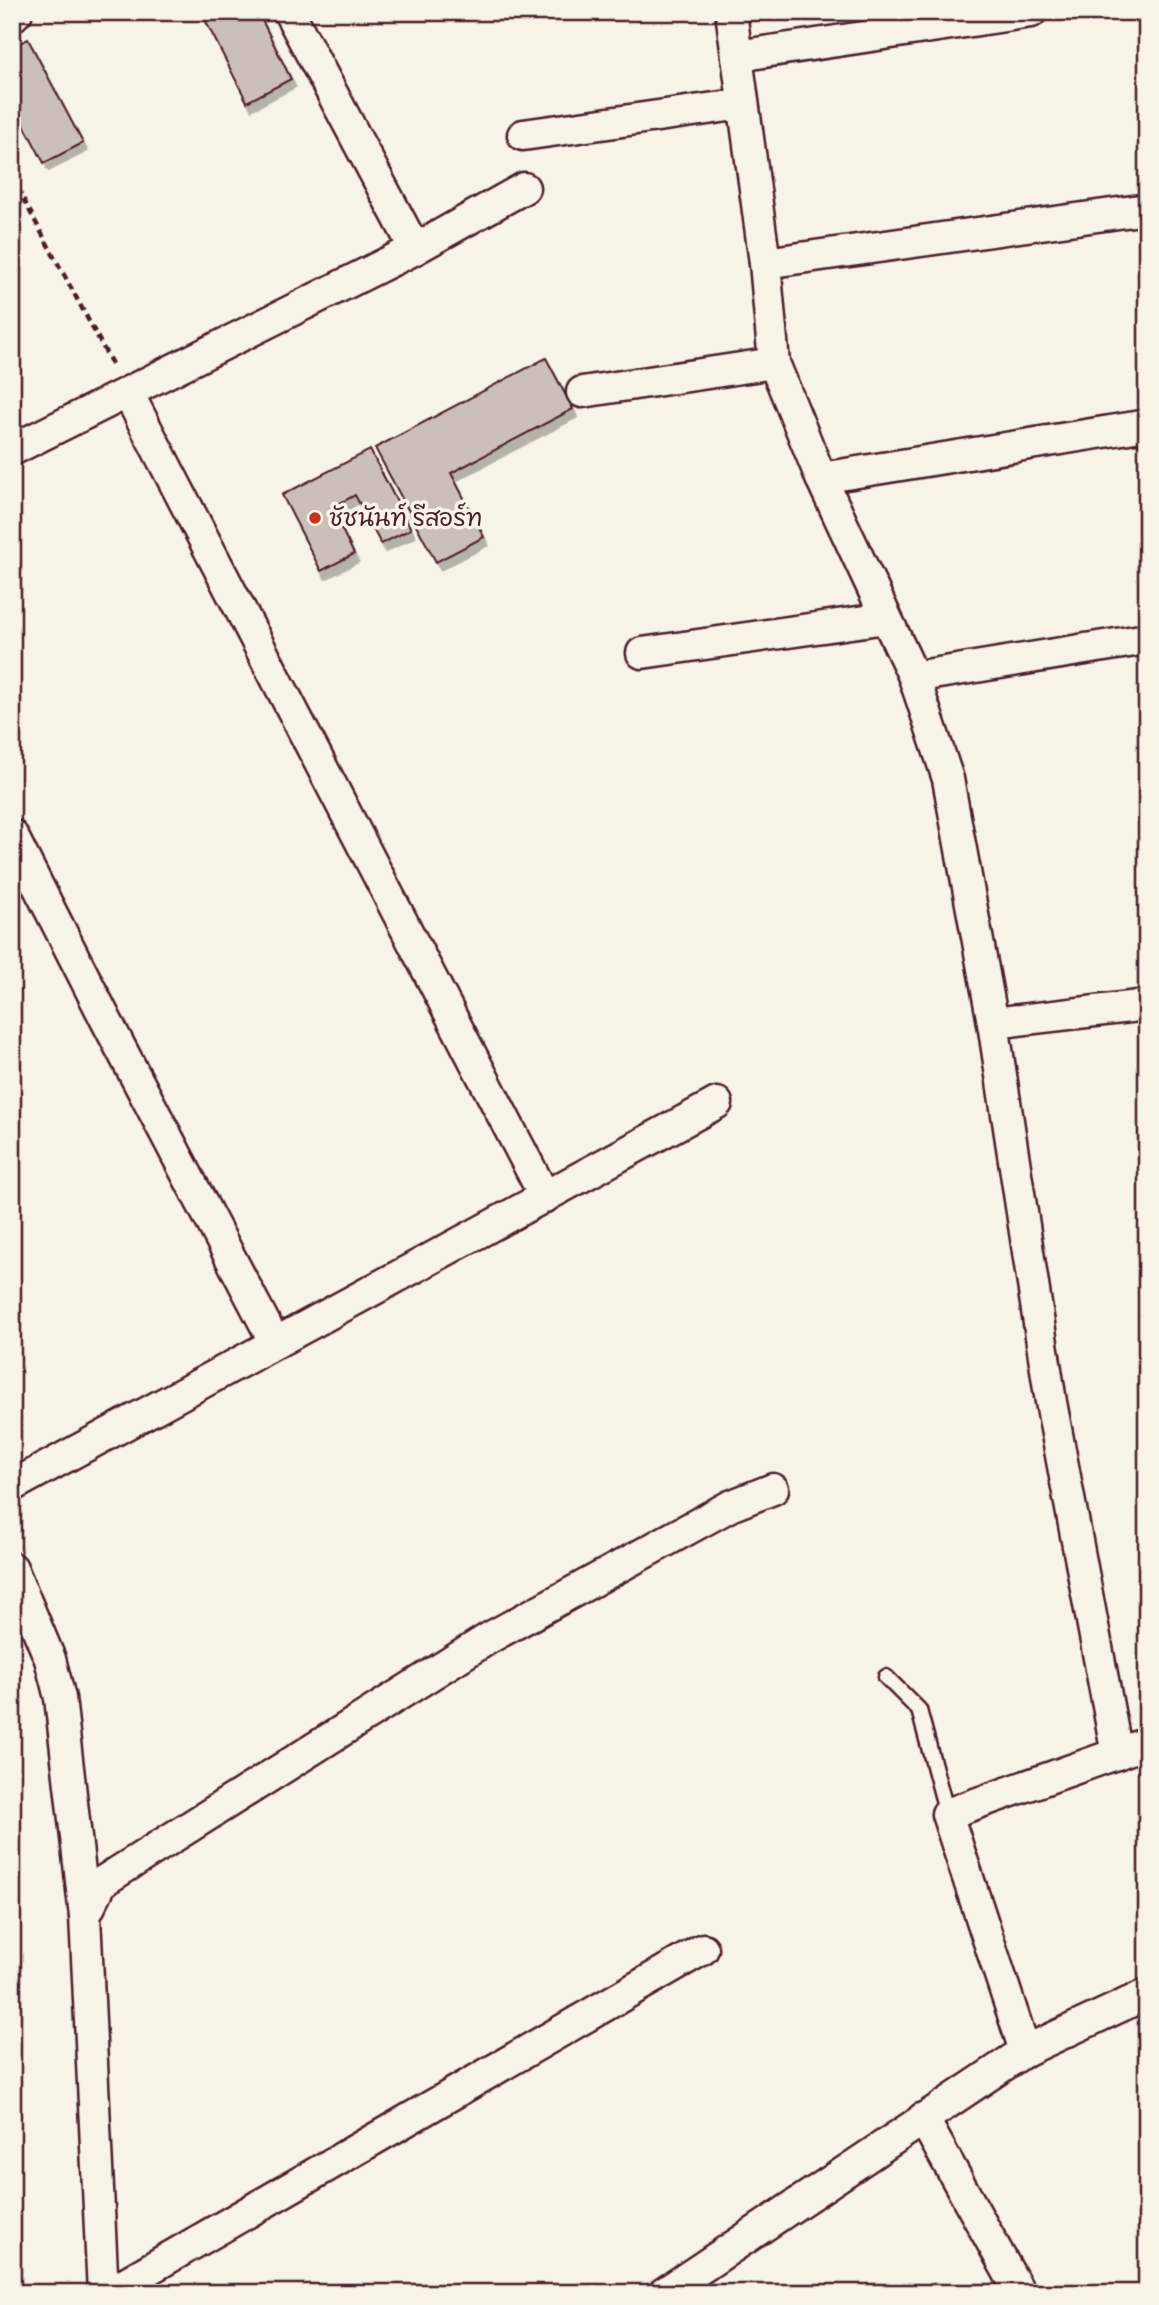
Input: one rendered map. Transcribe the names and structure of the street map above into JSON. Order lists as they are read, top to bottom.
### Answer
{
  "places": ["ชัชนันท์ รีสอร์ท"]
}
